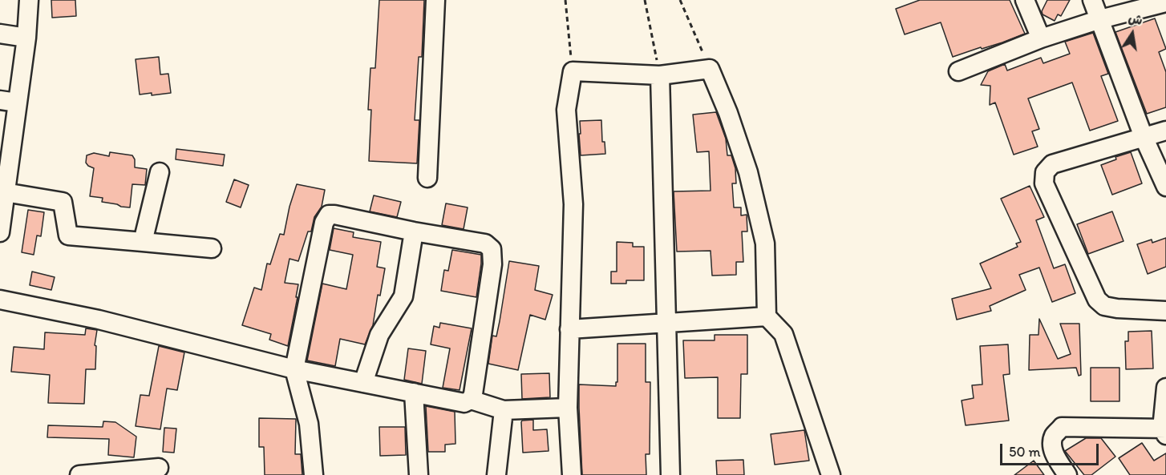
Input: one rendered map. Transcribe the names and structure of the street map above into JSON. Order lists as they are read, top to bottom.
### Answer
{
  "scale_bar": "50 m",
  "north": "top"
}
